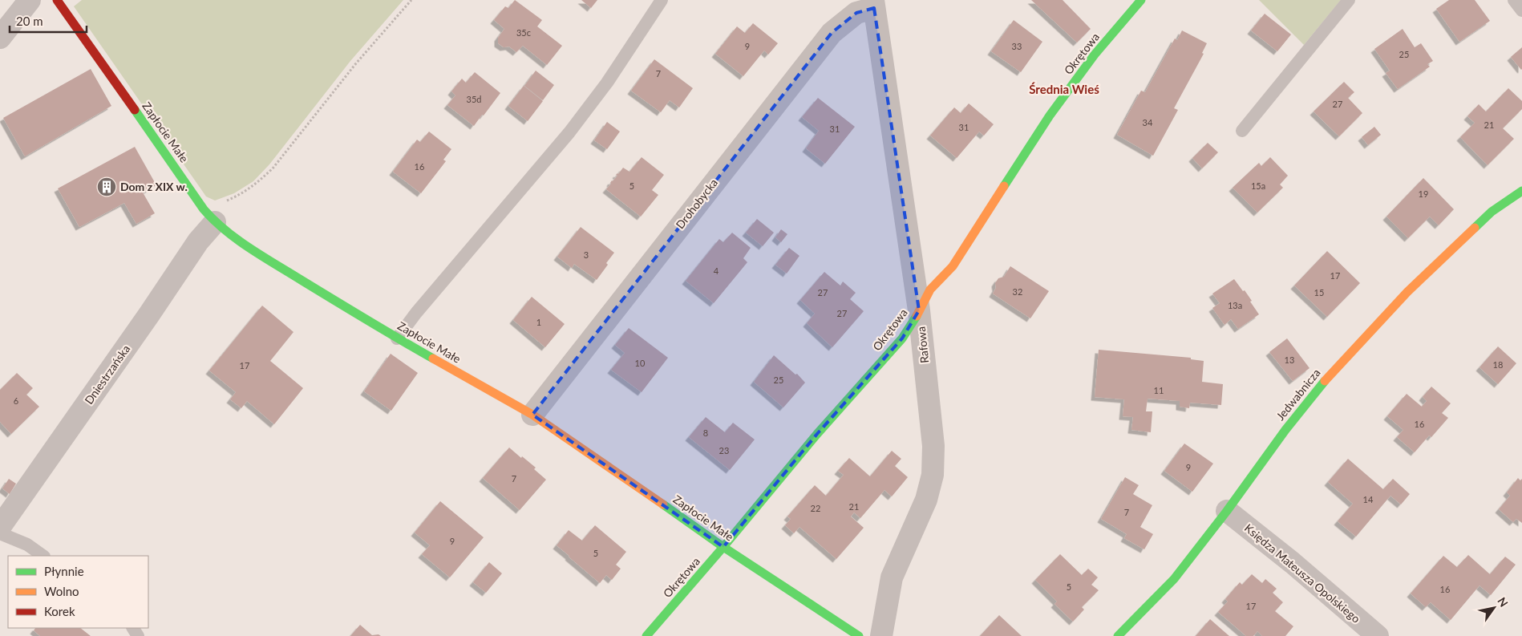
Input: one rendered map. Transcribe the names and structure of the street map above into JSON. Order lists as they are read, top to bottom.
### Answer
{
  "streets": {
    "street": [
      "Okrętowa",
      "Zapłocie Małe",
      "Drohobycka",
      "Rafowa",
      "Dniestrzańska",
      "Jedwabnicza",
      "Księdza Mateusza Opolskiego"
    ]
  },
  "crossings": [
    ["Okrętowa", "Zapłocie Małe"],
    ["Okrętowa", "Rafowa"],
    ["Zapłocie Małe", "Drohobycka"],
    ["Zapłocie Małe", "Dniestrzańska"],
    ["Drohobycka", "Rafowa"],
    ["Jedwabnicza", "Księdza Mateusza Opolskiego"]
  ],
  "districts": ["Średnia Wieś"],
  "places": {
    "building": ["Dom z XIX w."]
  },
  "house_numbers": [
    "35c",
    "9",
    "33",
    "25",
    "7",
    "35d",
    "27",
    "34",
    "21",
    "31",
    "31",
    "16",
    "5",
    "15a",
    "19",
    "3",
    "4",
    "17",
    "32",
    "27",
    "15",
    "13a",
    "27",
    "1",
    "13",
    "10",
    "18",
    "17",
    "25",
    "11",
    "6",
    "16",
    "8",
    "23",
    "9",
    "7",
    "14",
    "21",
    "22",
    "7",
    "9",
    "5",
    "5",
    "16",
    "17"
  ],
  "legend": ["Płynnie", "Wolno", "Korek"],
  "scale_bar": "20 m",
  "north": "top right"
}
